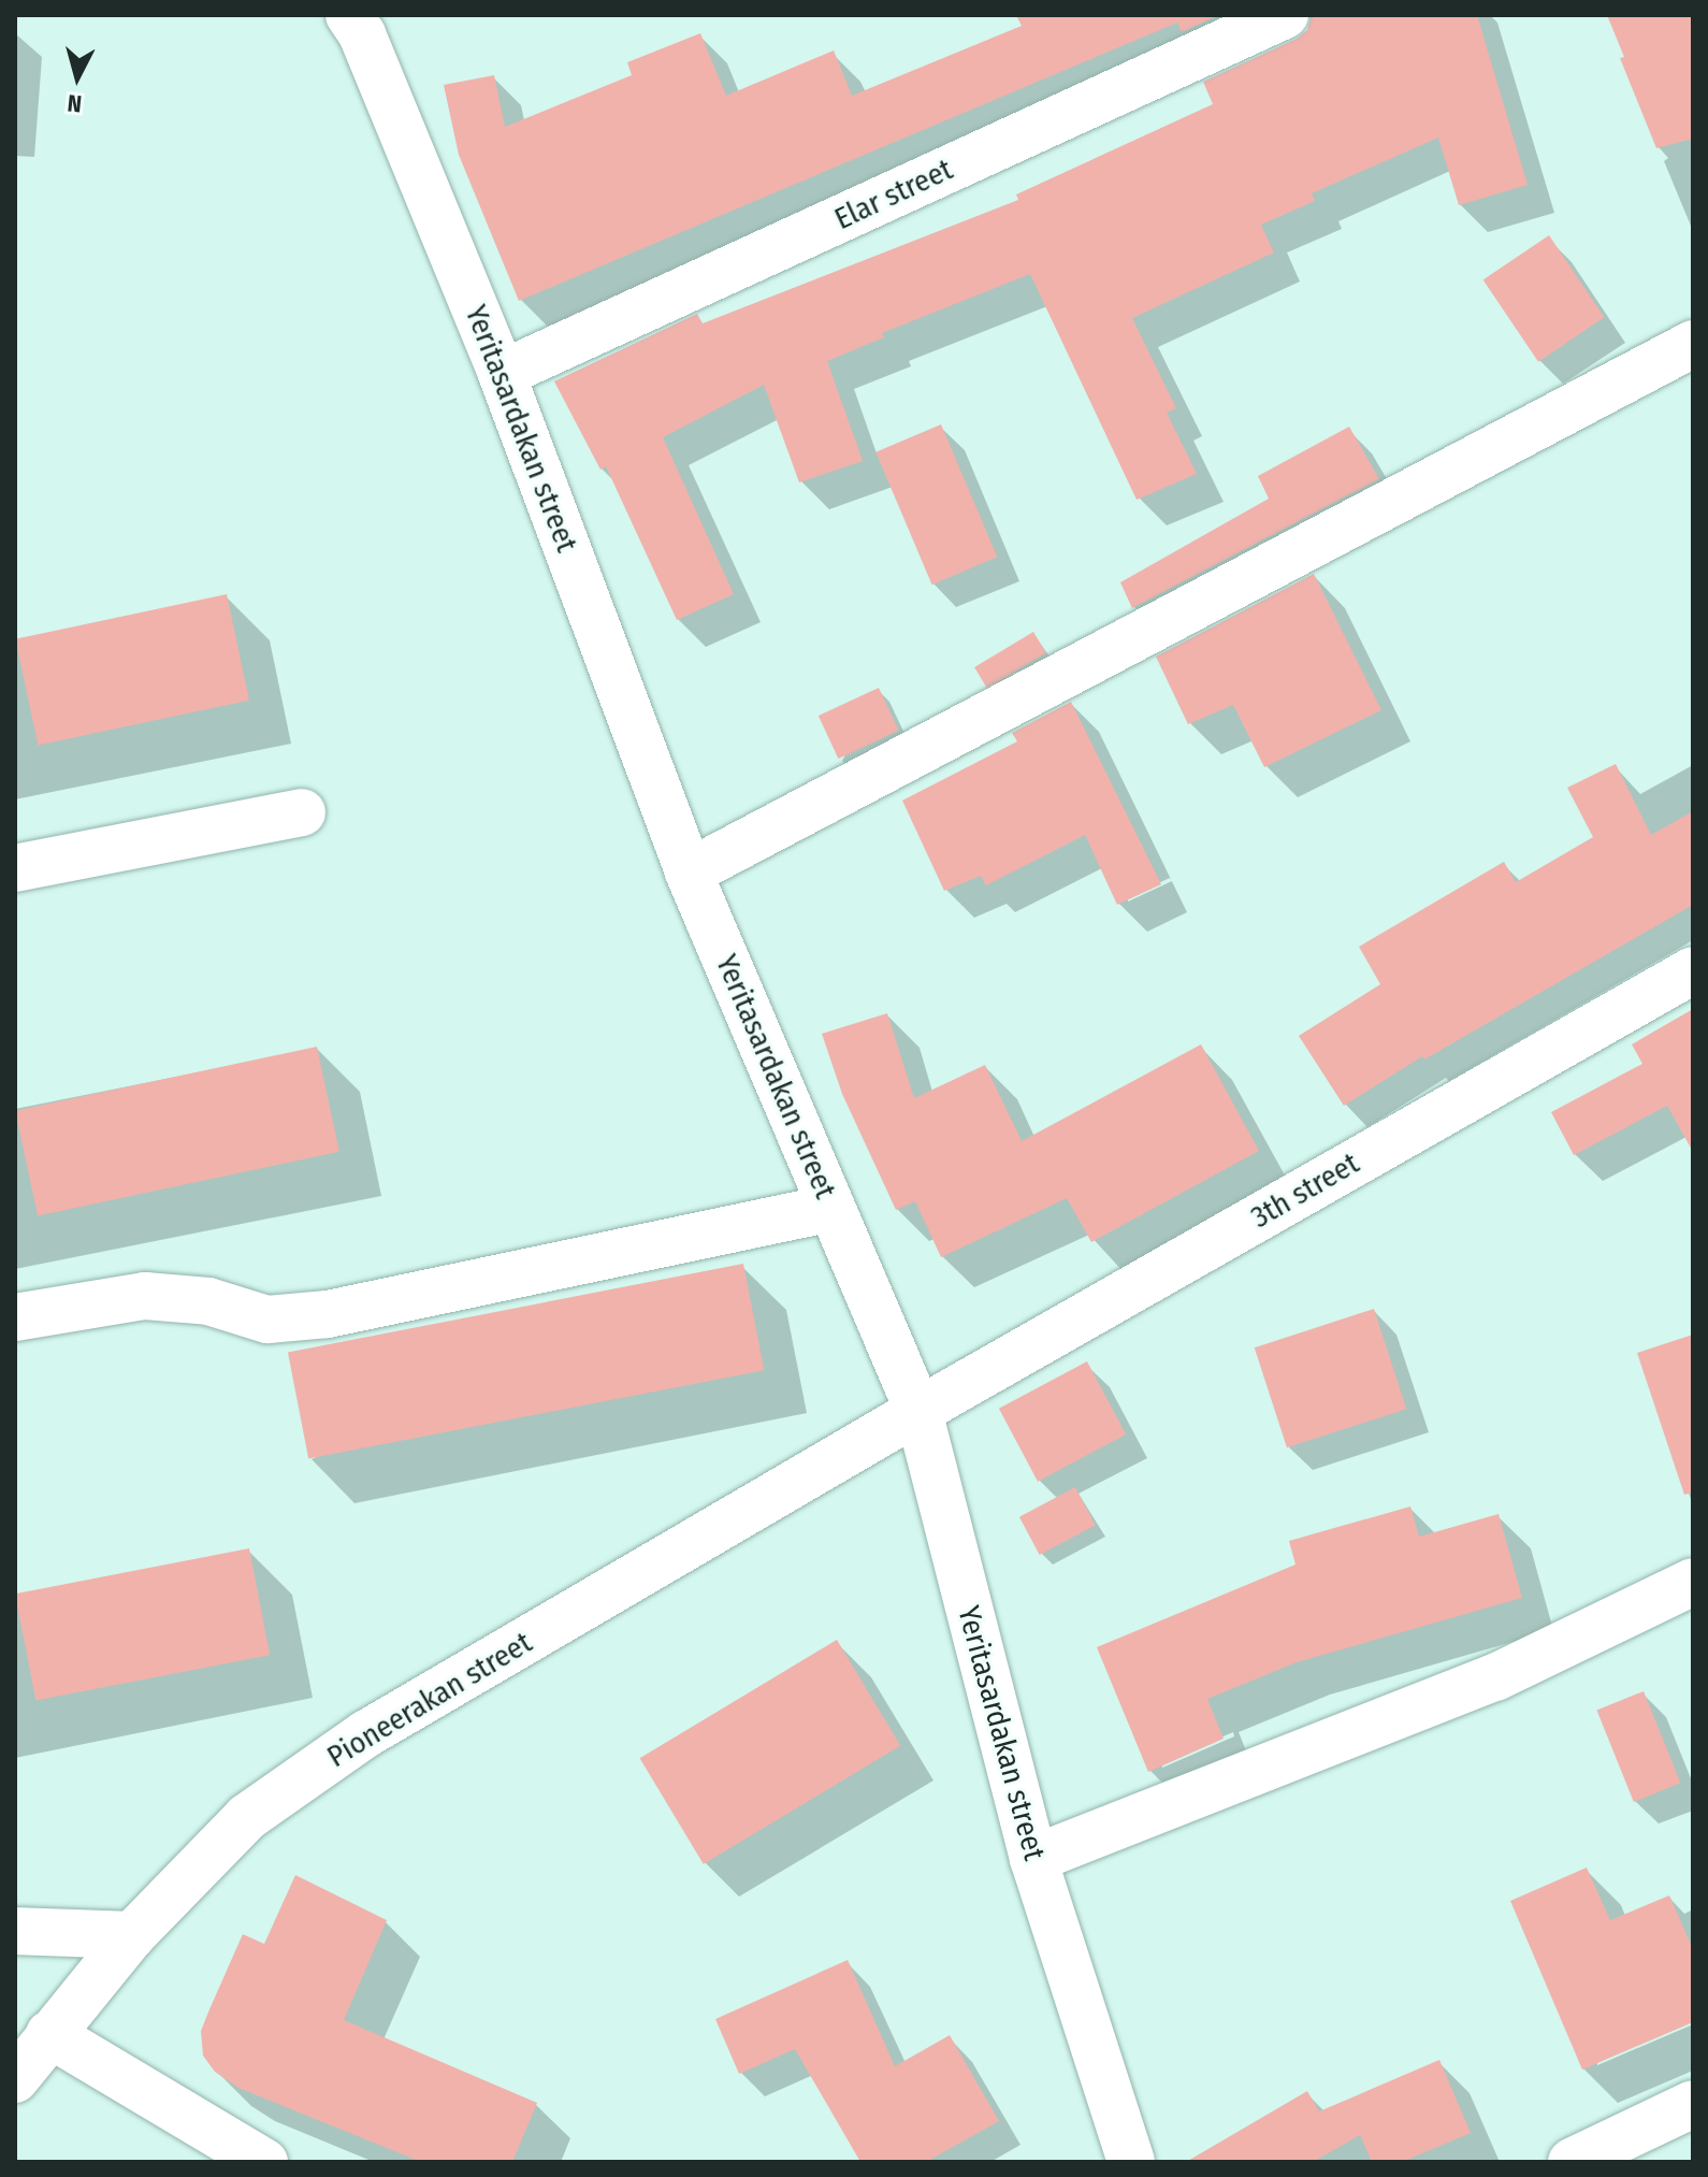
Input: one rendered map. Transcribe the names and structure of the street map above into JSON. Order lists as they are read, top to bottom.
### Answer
{
  "streets": {
    "street": [
      "Elar street",
      "Yeritasardakan street",
      "3th street",
      "Pioneerakan street"
    ]
  },
  "crossings": [
    ["Elar street", "Yeritasardakan street"],
    ["Yeritasardakan street", "3th street"],
    ["Yeritasardakan street", "Pioneerakan street"],
    ["3th street", "Pioneerakan street"]
  ],
  "north": "bottom"
}
